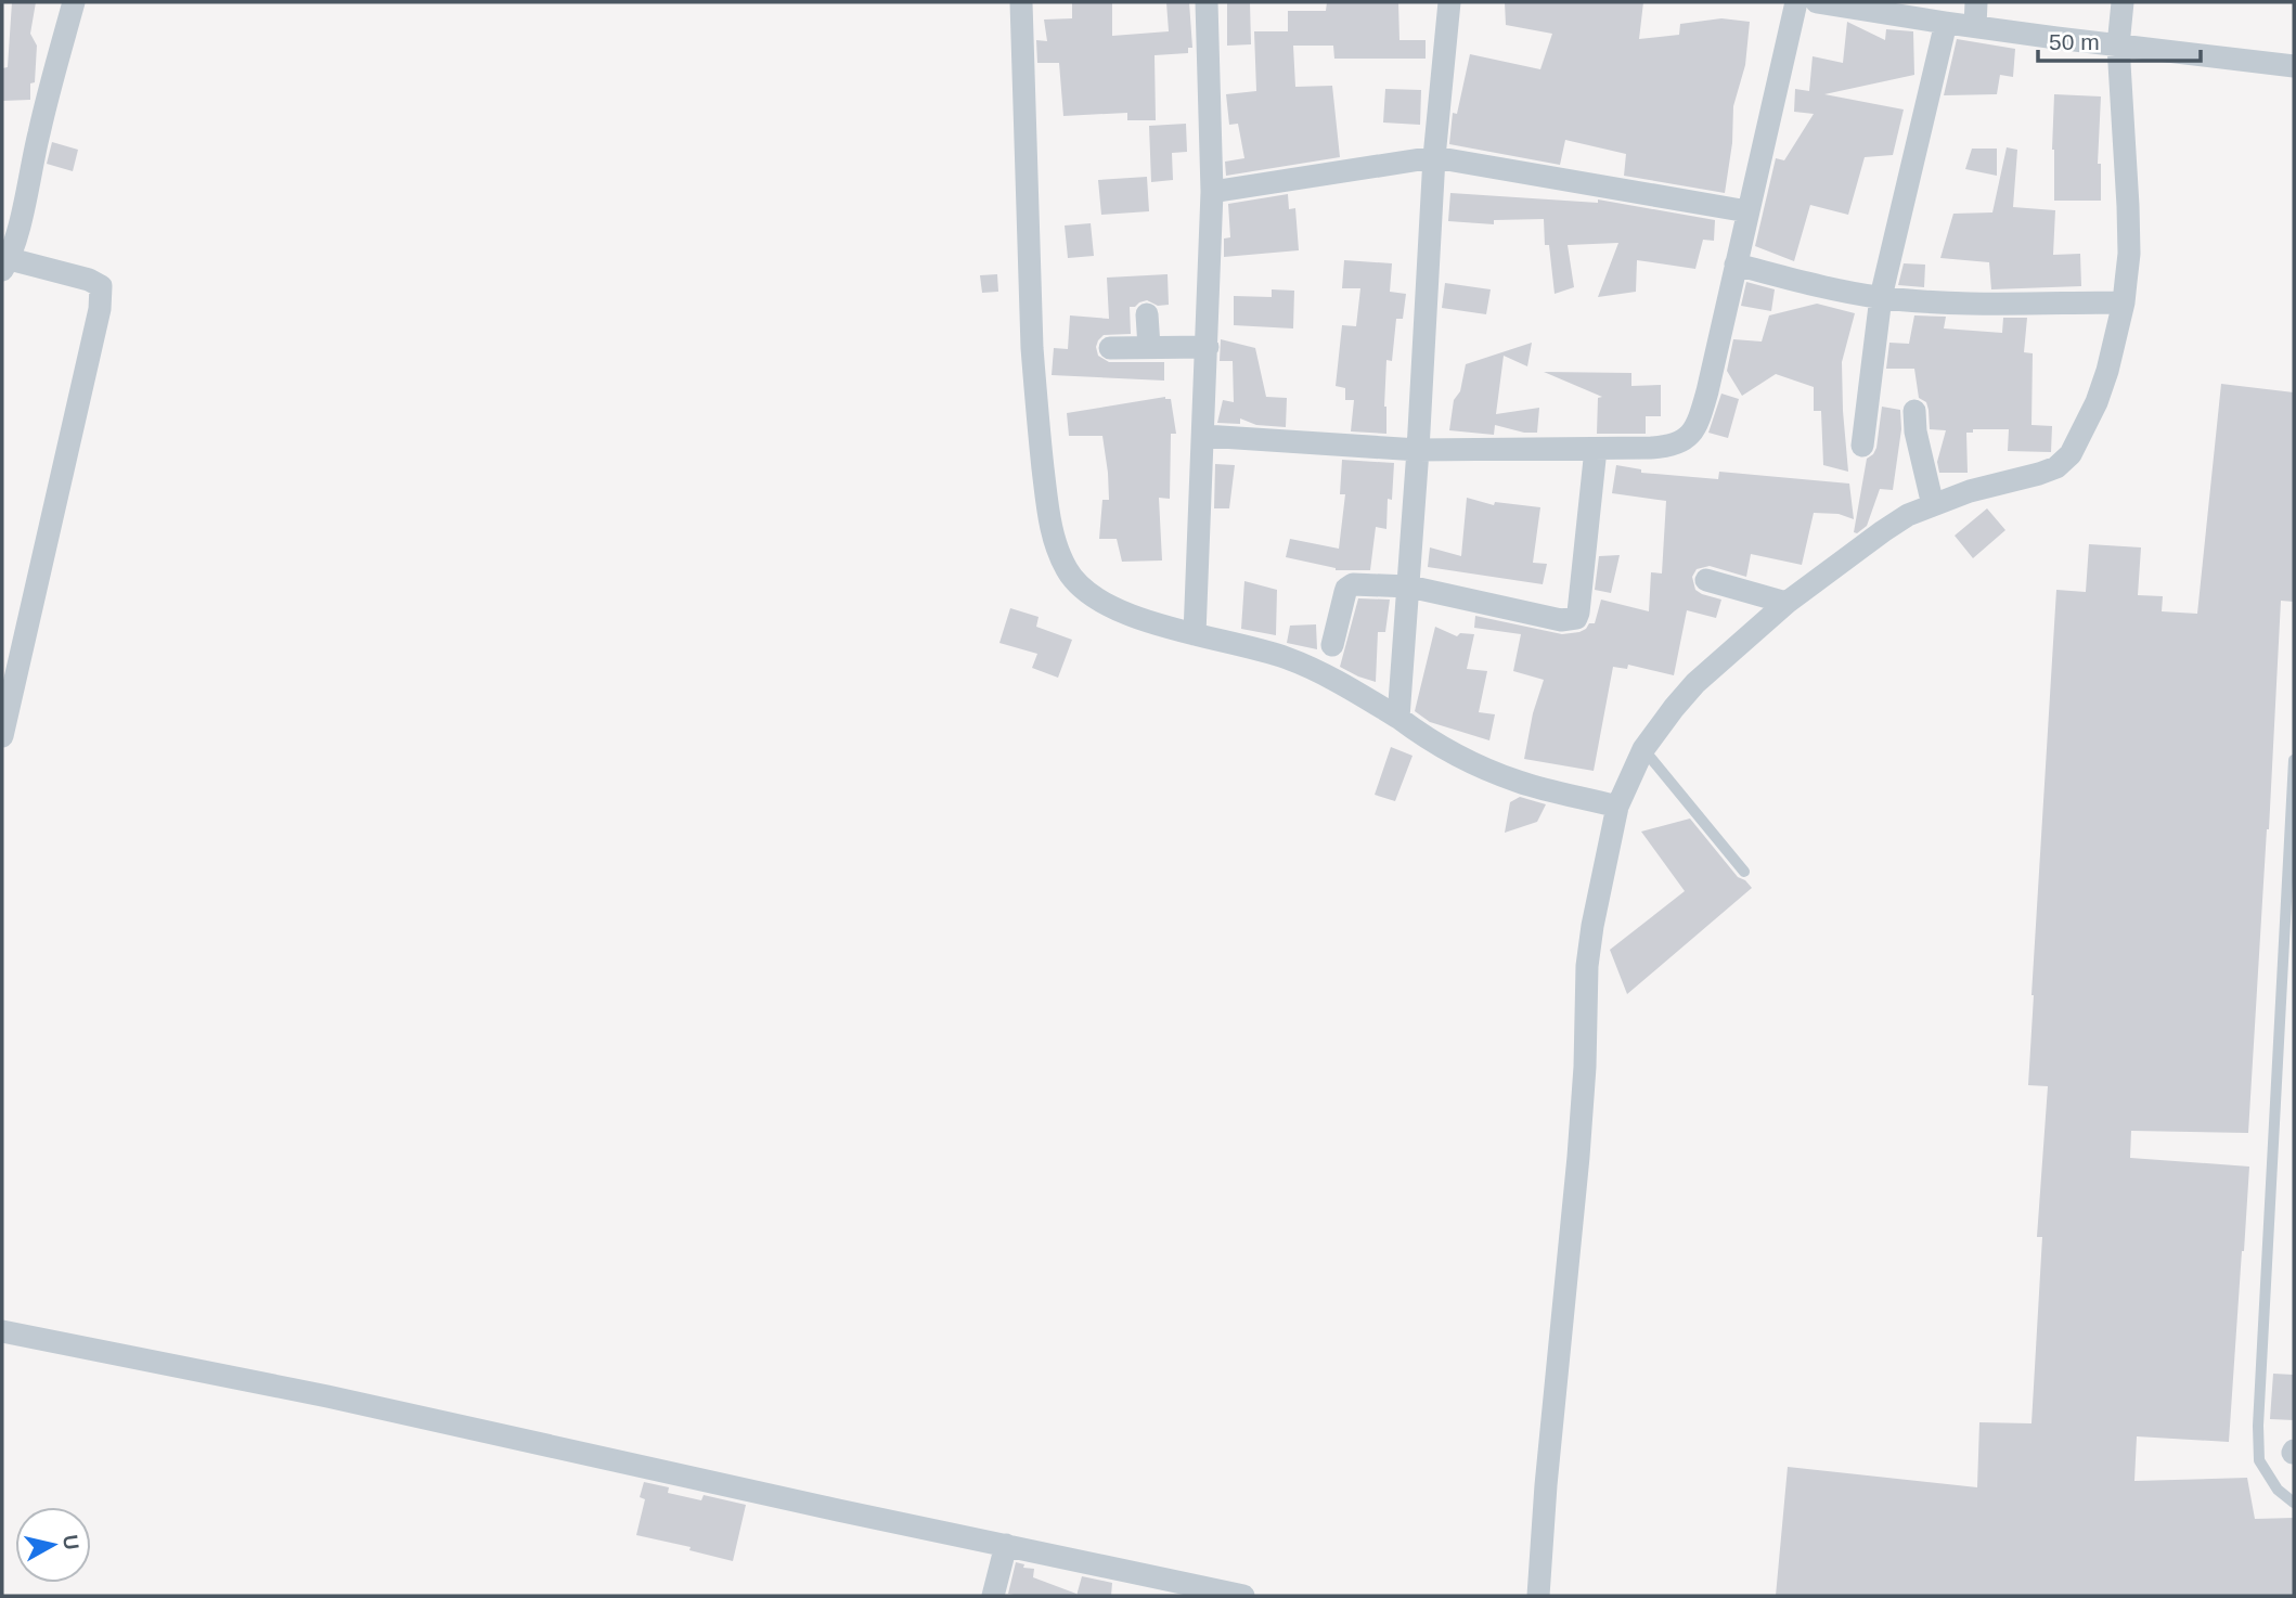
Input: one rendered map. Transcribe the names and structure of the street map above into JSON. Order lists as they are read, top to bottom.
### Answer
{
  "scale_bar": "50 m",
  "north": "right"
}
